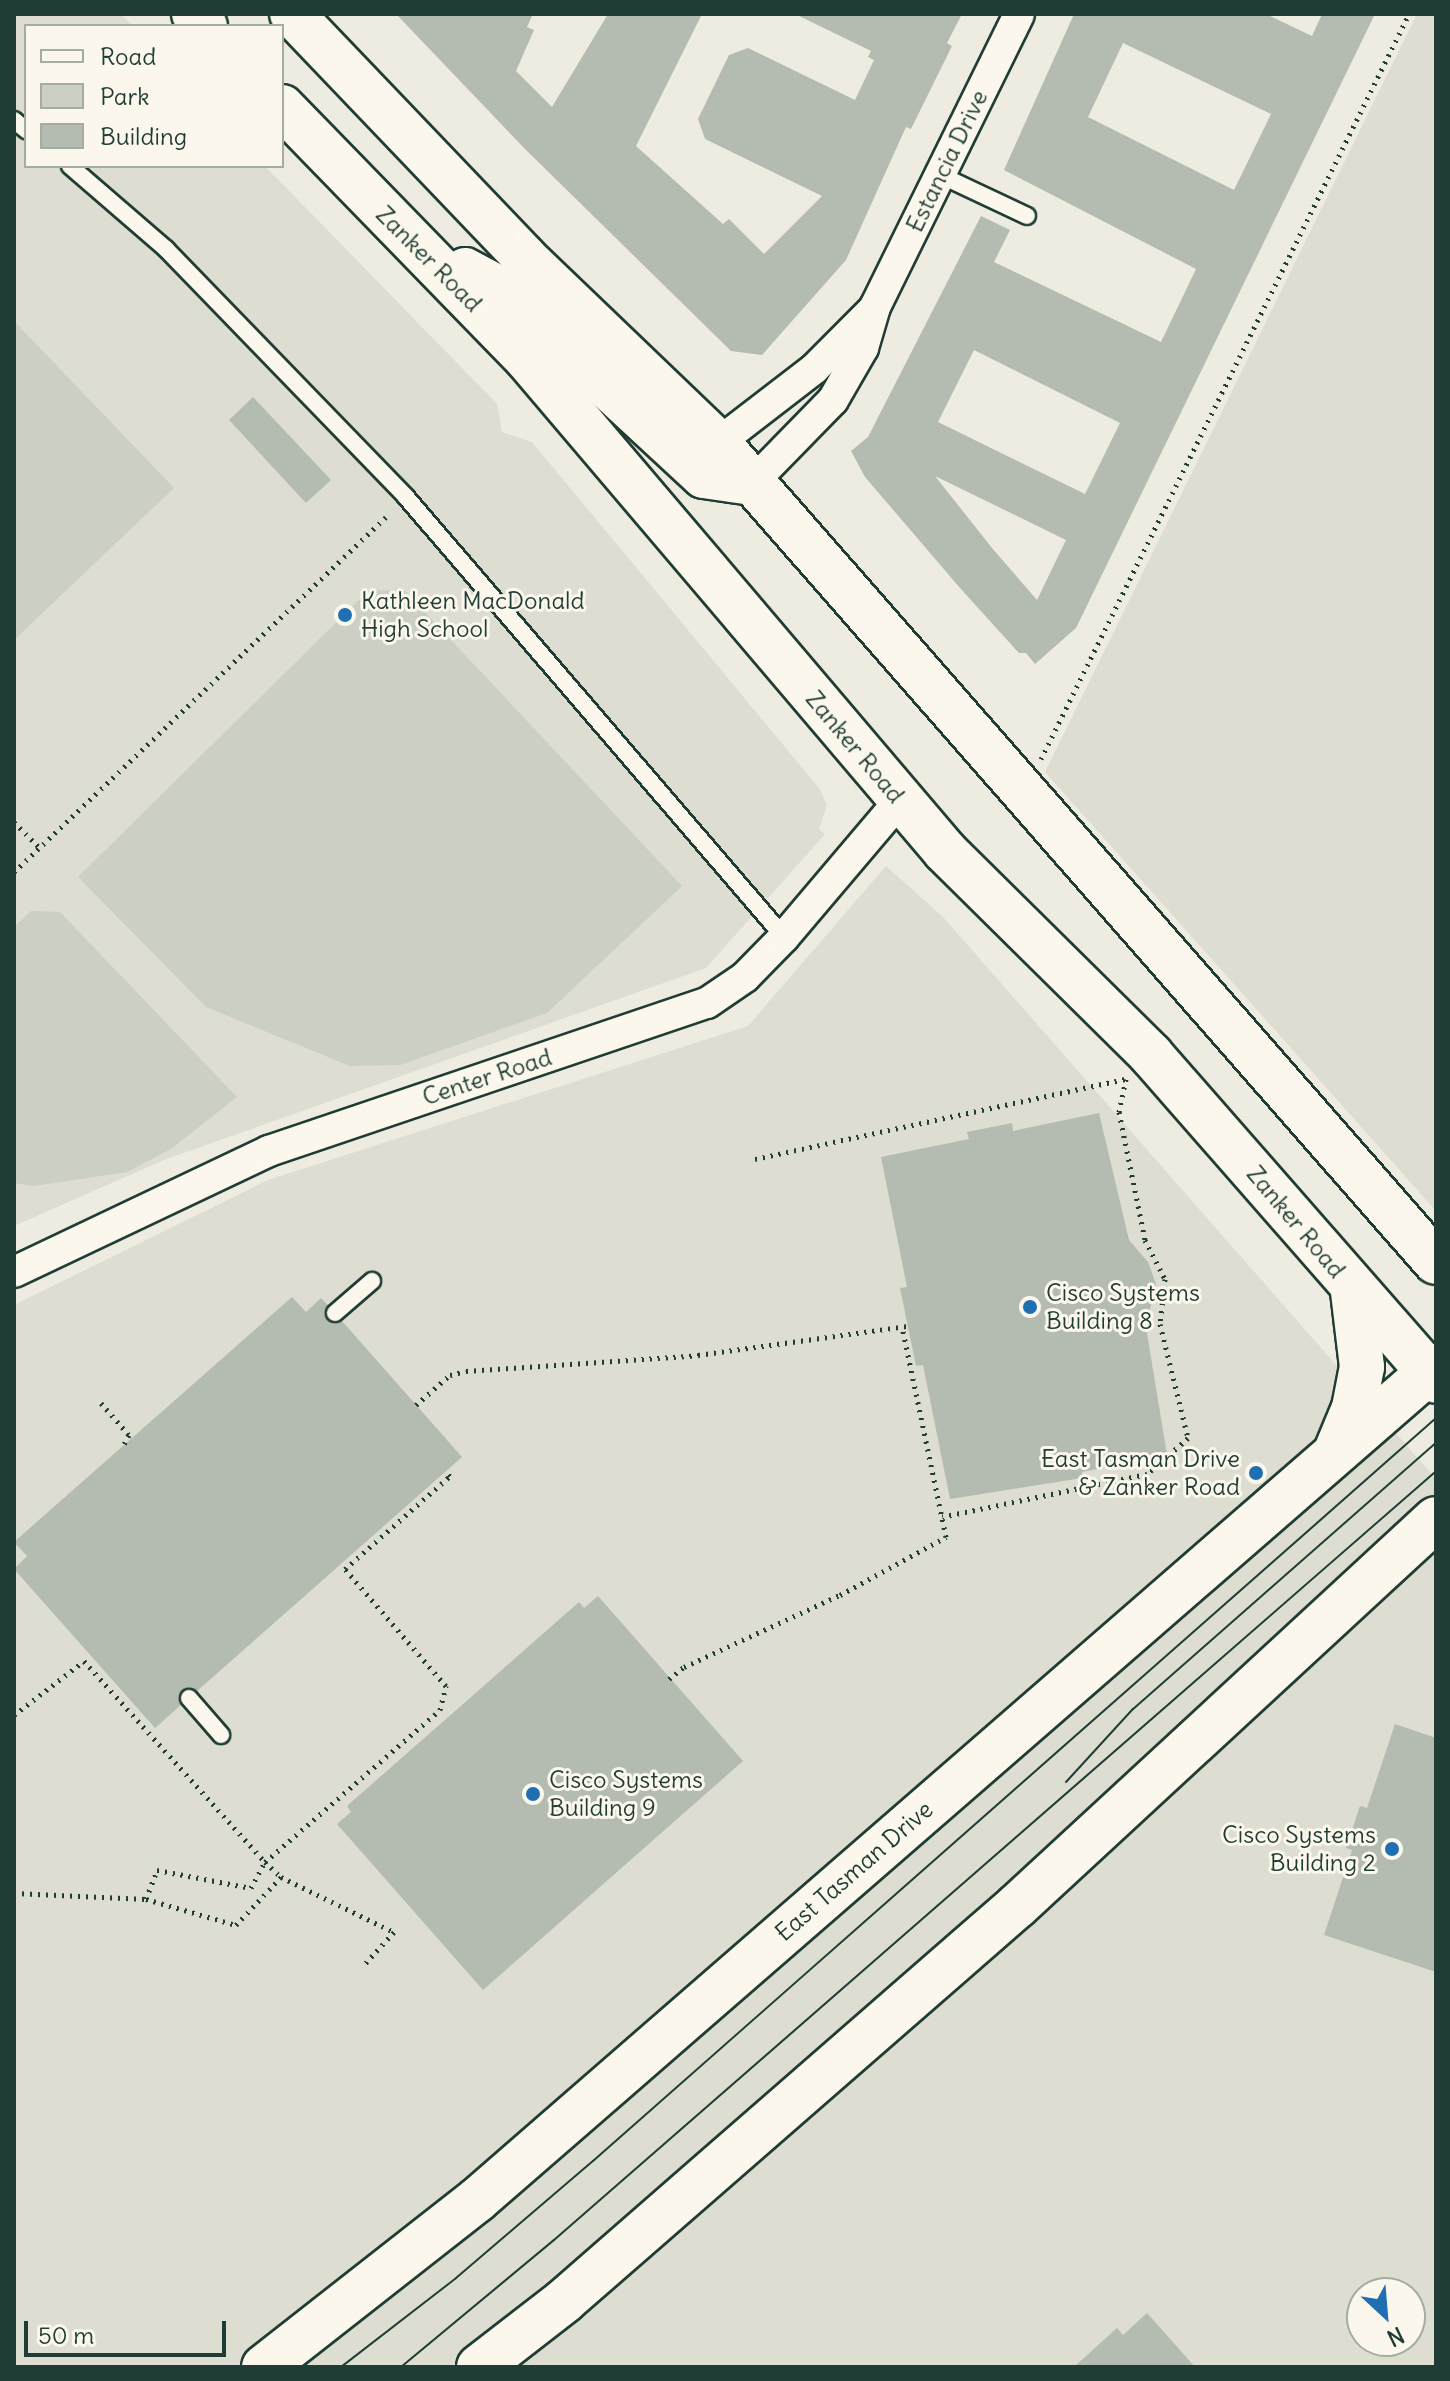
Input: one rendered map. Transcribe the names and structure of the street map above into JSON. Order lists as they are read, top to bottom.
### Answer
{
  "streets": {
    "main road": ["Zanker Road", "East Tasman Drive"],
    "street": ["Estancia Drive", "Center Road"]
  },
  "crossings": [
    ["Zanker Road", "Center Road"],
    ["Zanker Road", "East Tasman Drive"]
  ],
  "places": [
    "Kathleen MacDonald High School",
    "Cisco Systems Building 8",
    "East Tasman Drive & Zanker Road",
    "Cisco Systems Building 9",
    "Cisco Systems Building 2"
  ],
  "legend": ["Road", "Park", "Building"],
  "scale_bar": "50 m",
  "north": "bottom right"
}
